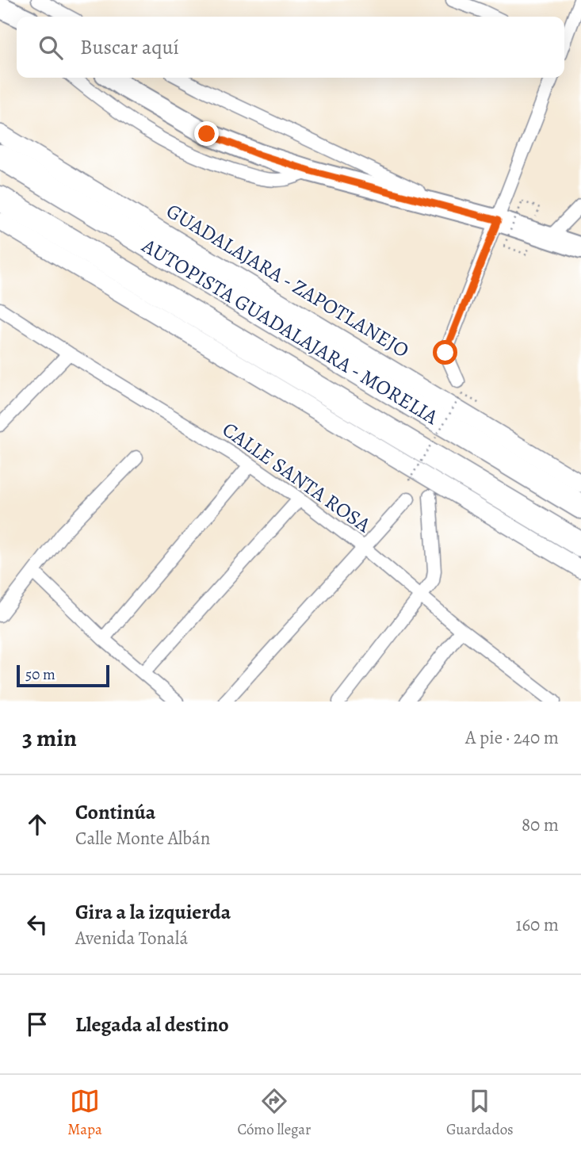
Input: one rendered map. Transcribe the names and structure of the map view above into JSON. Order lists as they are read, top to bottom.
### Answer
{
  "streets": {
    "highway": ["AUTOPISTA GUADALAJARA - MORELIA"],
    "street": ["GUADALAJARA - ZAPOTLANEJO", "CALLE SANTA ROSA"]
  },
  "scale_bar": "50 m",
  "page": {
    "search": "Buscar aquí",
    "scale": "50 m",
    "heading": ["3 min", "A pie · 240 m"],
    "list": [
      ["Continúa", "Calle Monte Albán", "80 m"],
      ["Gira a la izquierda", "Avenida Tonalá", "160 m"],
      "Llegada al destino"
    ],
    "nav": ["Mapa", "Cómo llegar", "Guardados"]
  }
}
